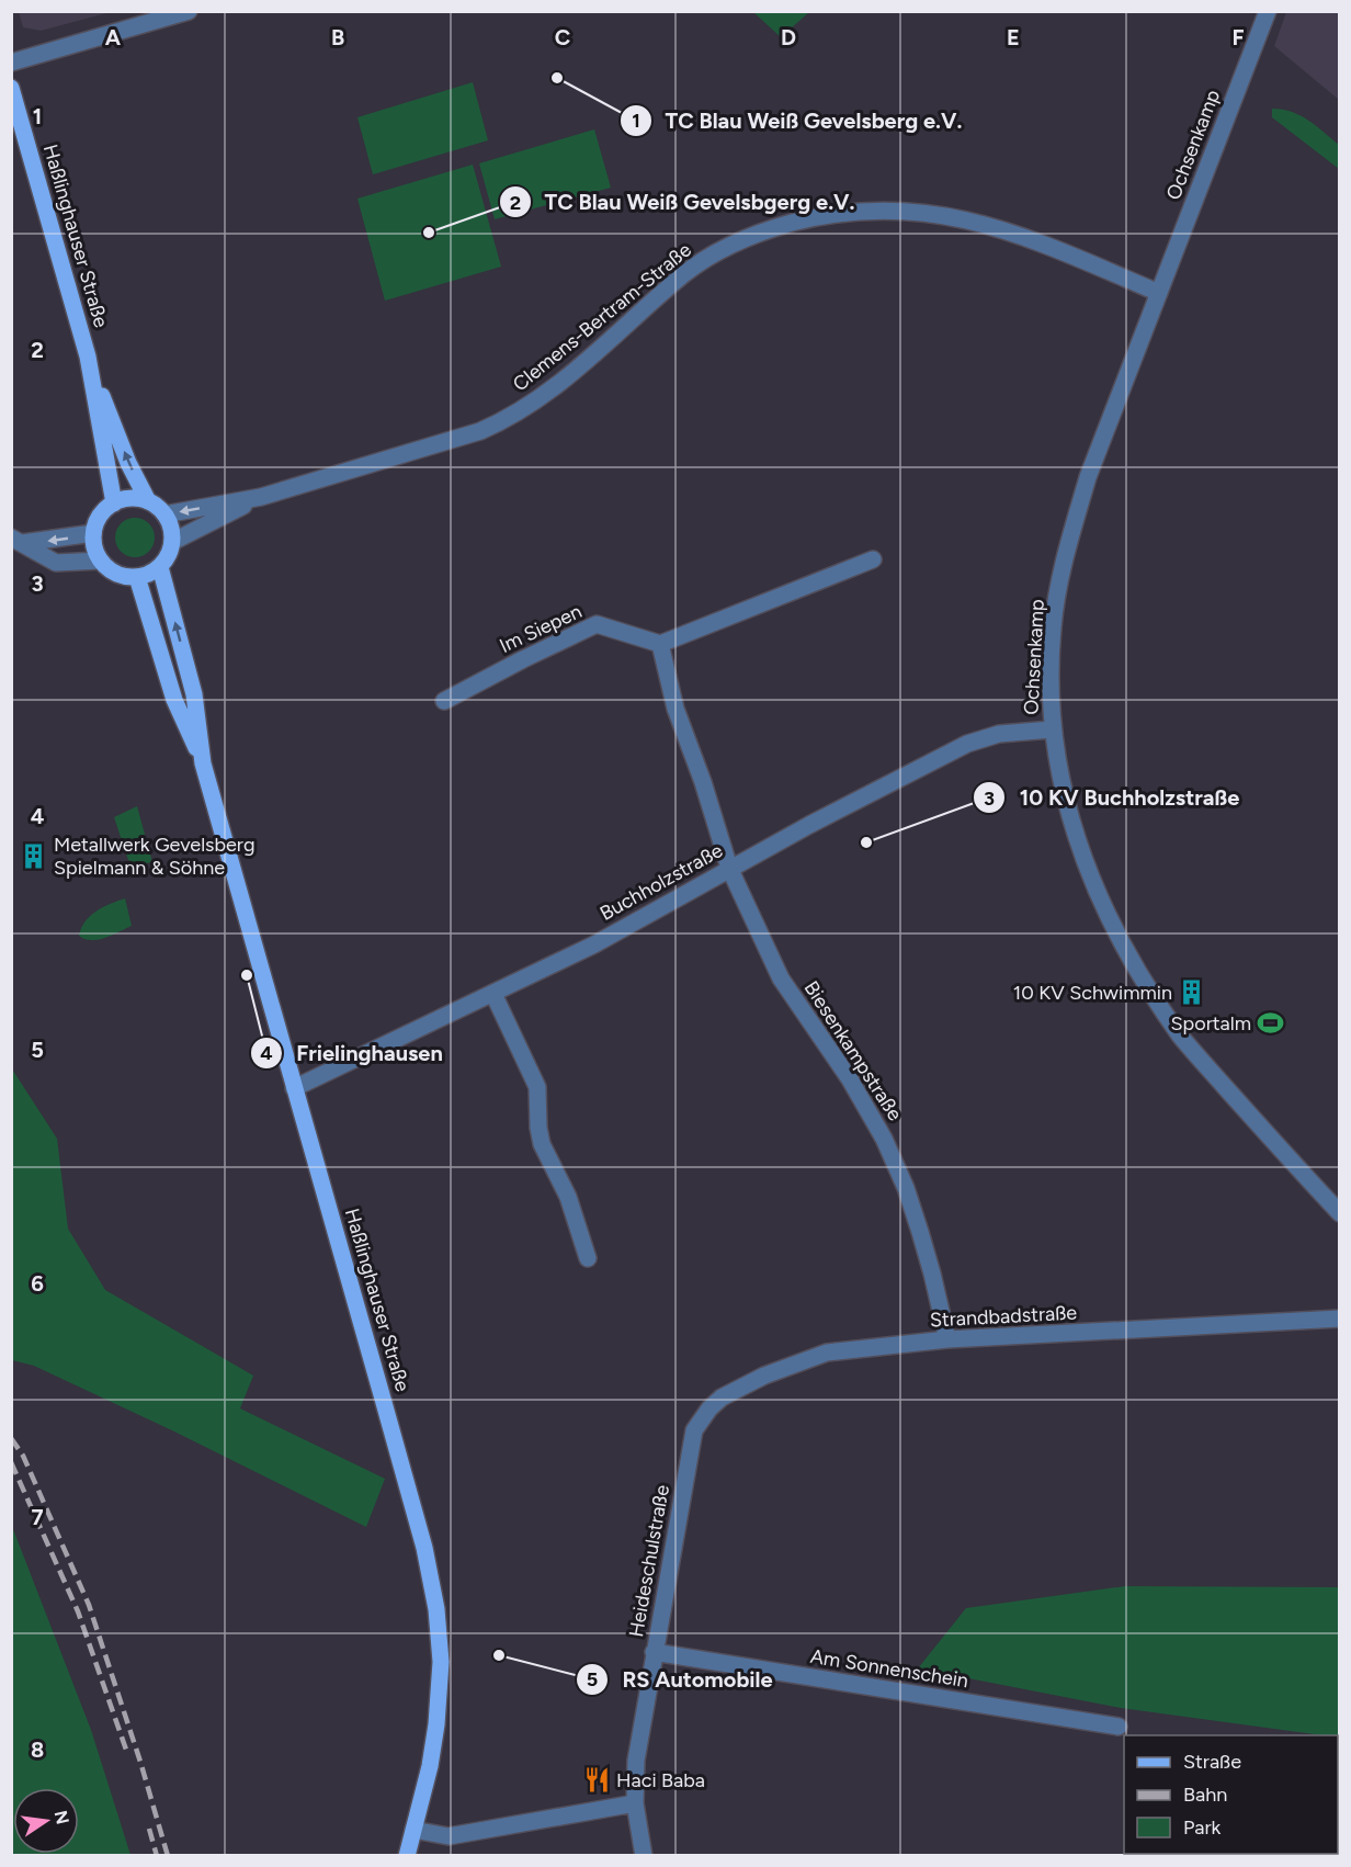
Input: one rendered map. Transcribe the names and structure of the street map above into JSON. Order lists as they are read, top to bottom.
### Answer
{
  "streets": {
    "main road": ["Haßlinghauser Straße"],
    "street": [
      "Ochsenkamp",
      "Clemens-Bertram-Straße",
      "Im Siepen",
      "Buchholzstraße",
      "Biesenkampstraße",
      "Strandbadstraße",
      "Heideschulstraße",
      "Am Sonnenschein"
    ]
  },
  "crossings": [
    ["Ochsenkamp", "Clemens-Bertram-Straße"],
    ["Ochsenkamp", "Buchholzstraße"],
    ["Haßlinghauser Straße", "Clemens-Bertram-Straße"],
    ["Haßlinghauser Straße", "Buchholzstraße"],
    ["Buchholzstraße", "Biesenkampstraße"],
    ["Biesenkampstraße", "Strandbadstraße"],
    ["Strandbadstraße", "Heideschulstraße"],
    ["Heideschulstraße", "Am Sonnenschein"]
  ],
  "places": {
    "other": [
      "TC Blau Weiß Gevelsberg e.V.",
      "TC Blau Weiß Gevelsbgerg e.V.",
      "10 KV Buchholzstraße",
      "Frielinghausen",
      "RS Automobile"
    ],
    "building": ["Metallwerk Gevelsberg Spielmann & Söhne", "10 KV Schwimmin"],
    "sports": ["Sportalm"],
    "restaurant": ["Haci Baba"]
  },
  "legend": ["Straße", "Bahn", "Park"],
  "north": "right",
  "grid": {
    "columns": [
      "A",
      "B",
      "C",
      "D",
      "E",
      "F"
    ],
    "rows": [
      "1",
      "2",
      "3",
      "4",
      "5",
      "6",
      "7",
      "8"
    ]
  }
}
